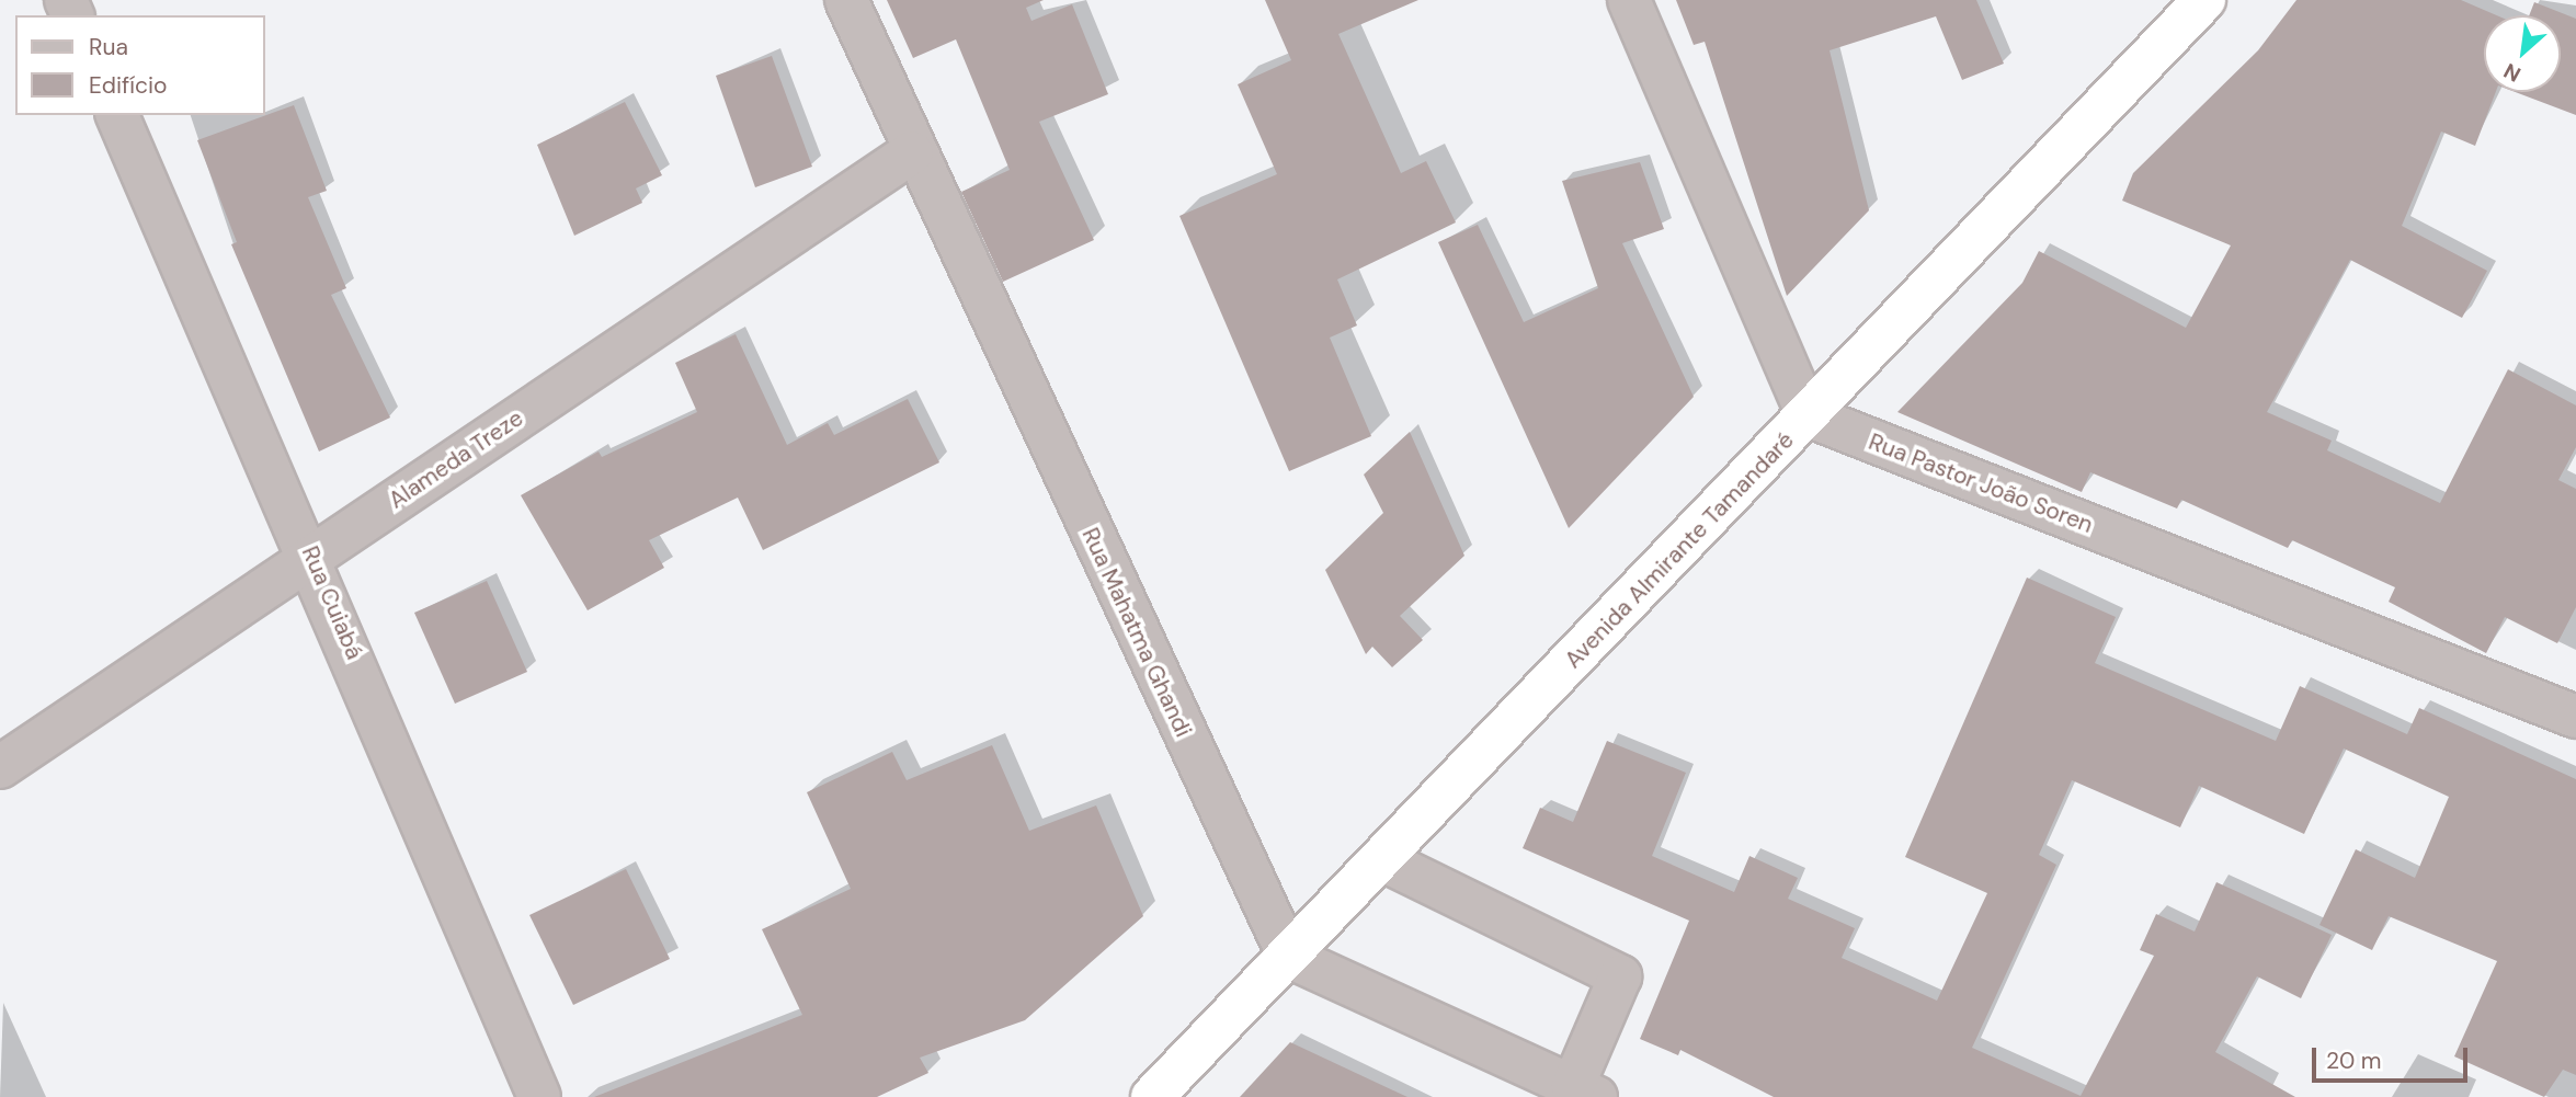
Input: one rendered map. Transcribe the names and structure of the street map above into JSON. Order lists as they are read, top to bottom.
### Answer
{
  "streets": {
    "highway": ["Avenida Almirante Tamandaré"],
    "street": [
      "Alameda Treze",
      "Rua Pastor João Soren",
      "Rua Cuiabá",
      "Rua Mahatma Ghandi"
    ]
  },
  "crossings": [
    ["Alameda Treze", "Rua Cuiabá"],
    ["Alameda Treze", "Rua Mahatma Ghandi"],
    ["Rua Pastor João Soren", "Avenida Almirante Tamandaré"],
    ["Avenida Almirante Tamandaré", "Rua Mahatma Ghandi"]
  ],
  "legend": ["Rua", "Edifício"],
  "scale_bar": "20 m",
  "north": "bottom left"
}
